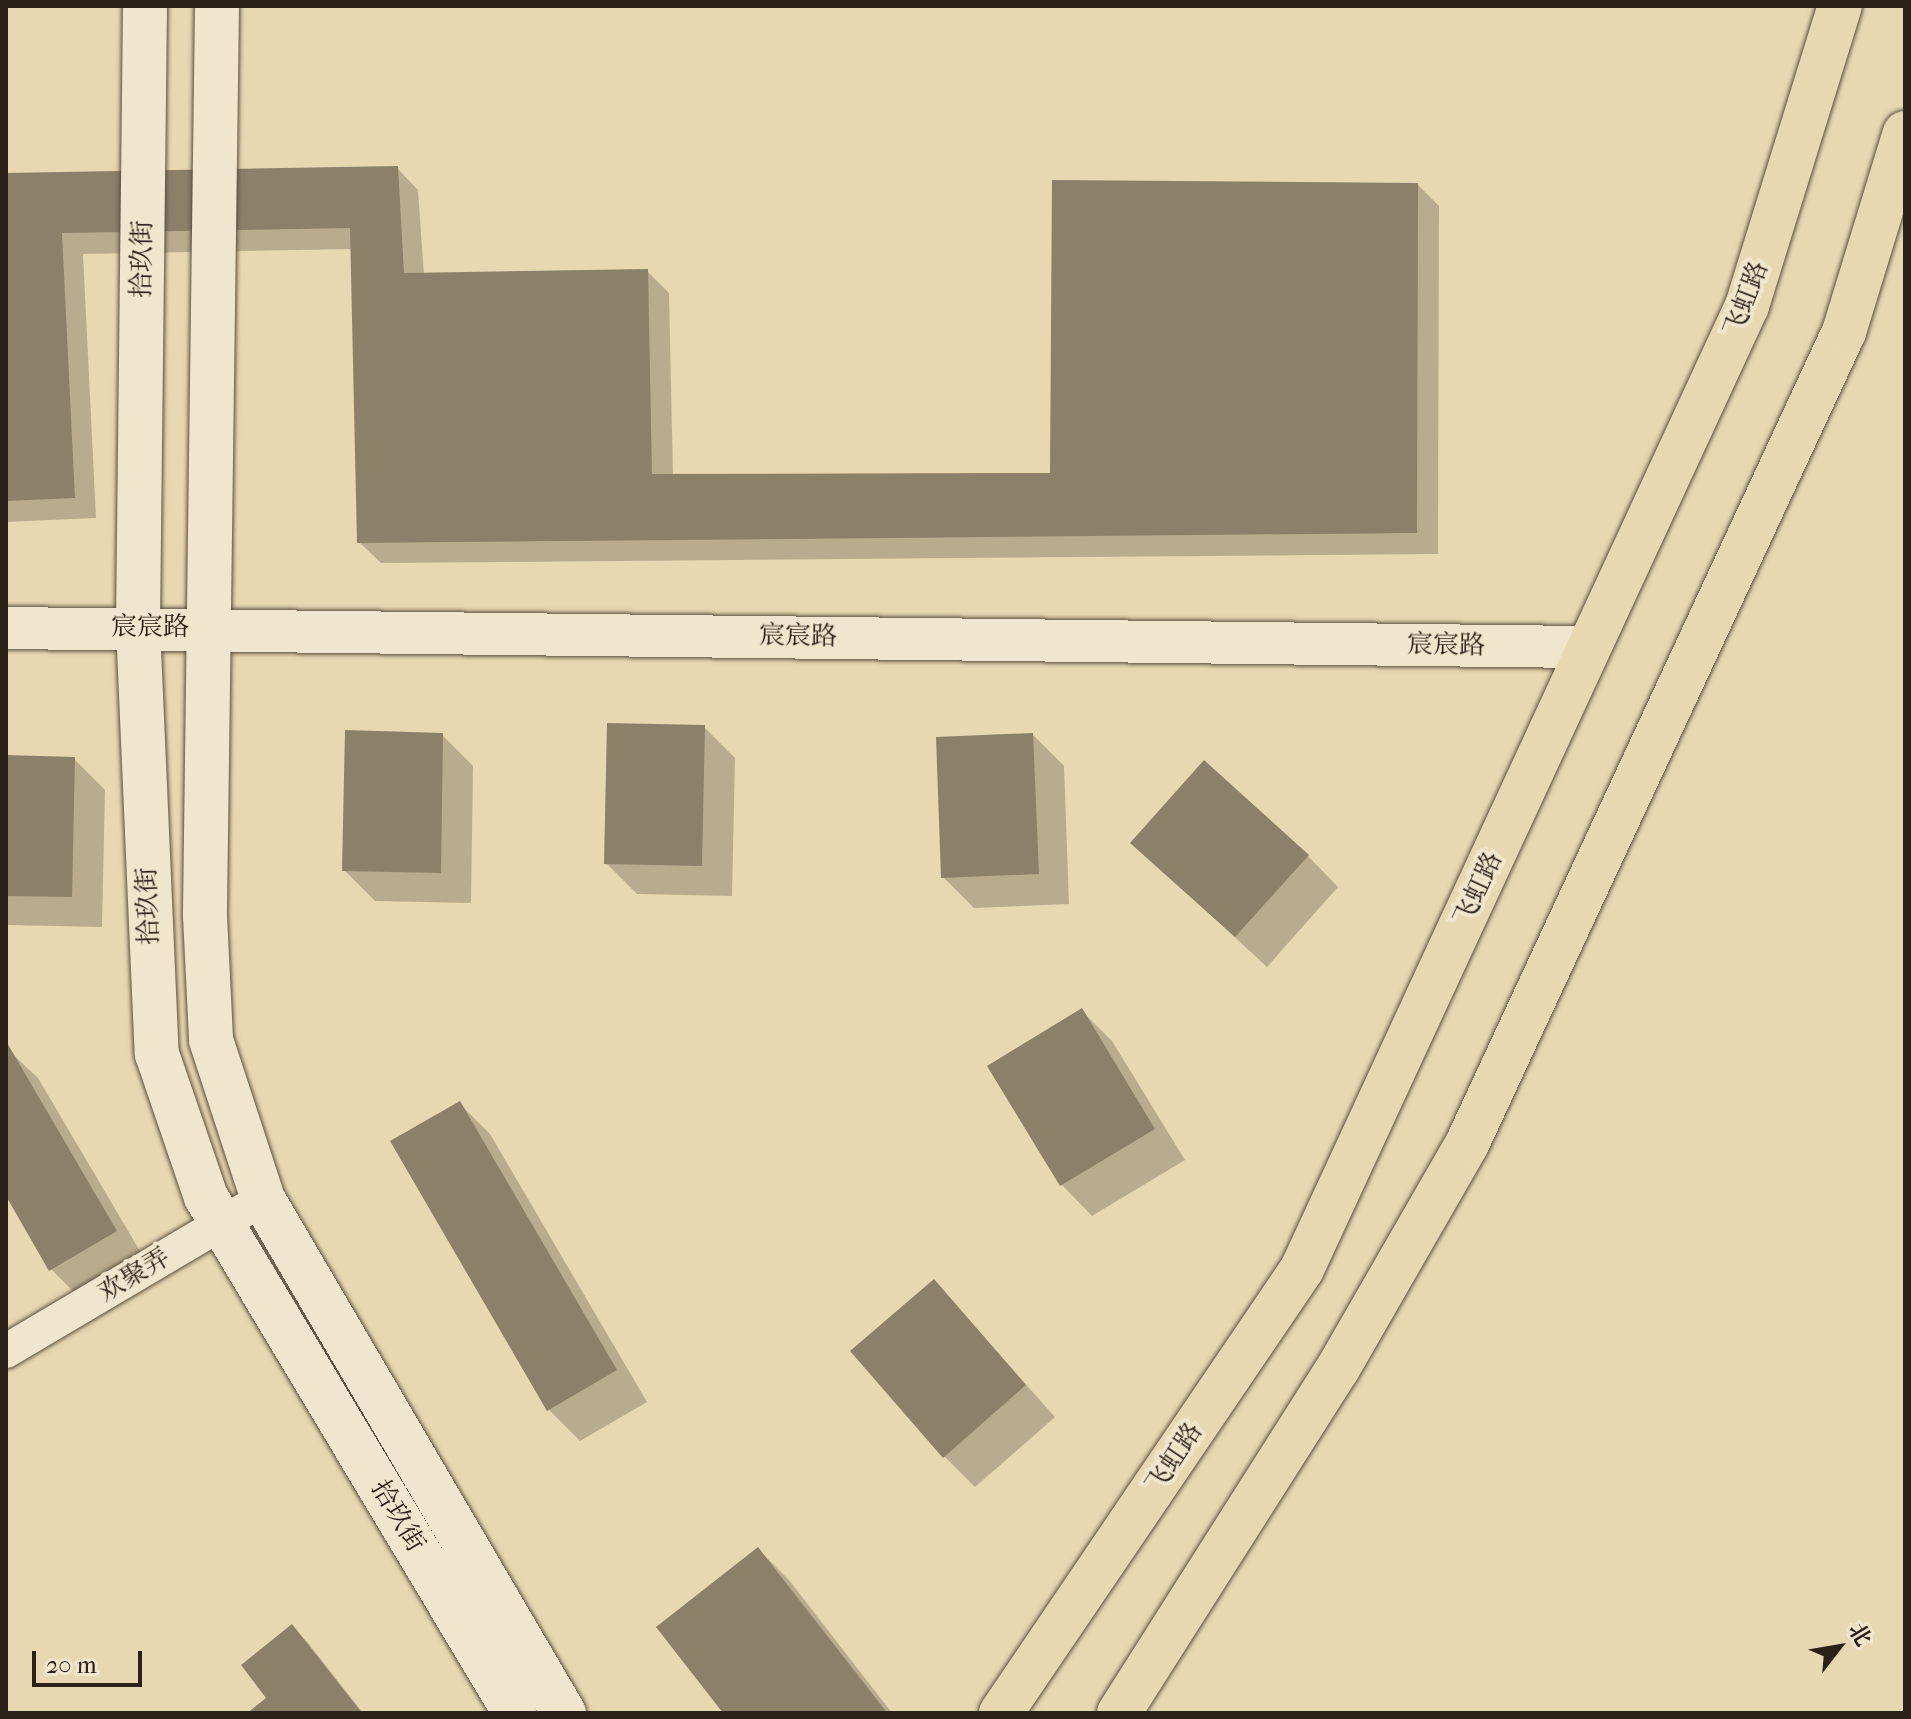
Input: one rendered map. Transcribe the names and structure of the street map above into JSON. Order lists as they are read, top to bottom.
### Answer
{
  "streets": {
    "main road": ["拾玖街", "飞虹路"],
    "street": ["宸宸路", "欢聚弄"]
  },
  "crossings": [
    ["拾玖街", "宸宸路"],
    ["拾玖街", "欢聚弄"],
    ["飞虹路", "宸宸路"]
  ],
  "scale_bar": "20 m",
  "north": "top right"
}
